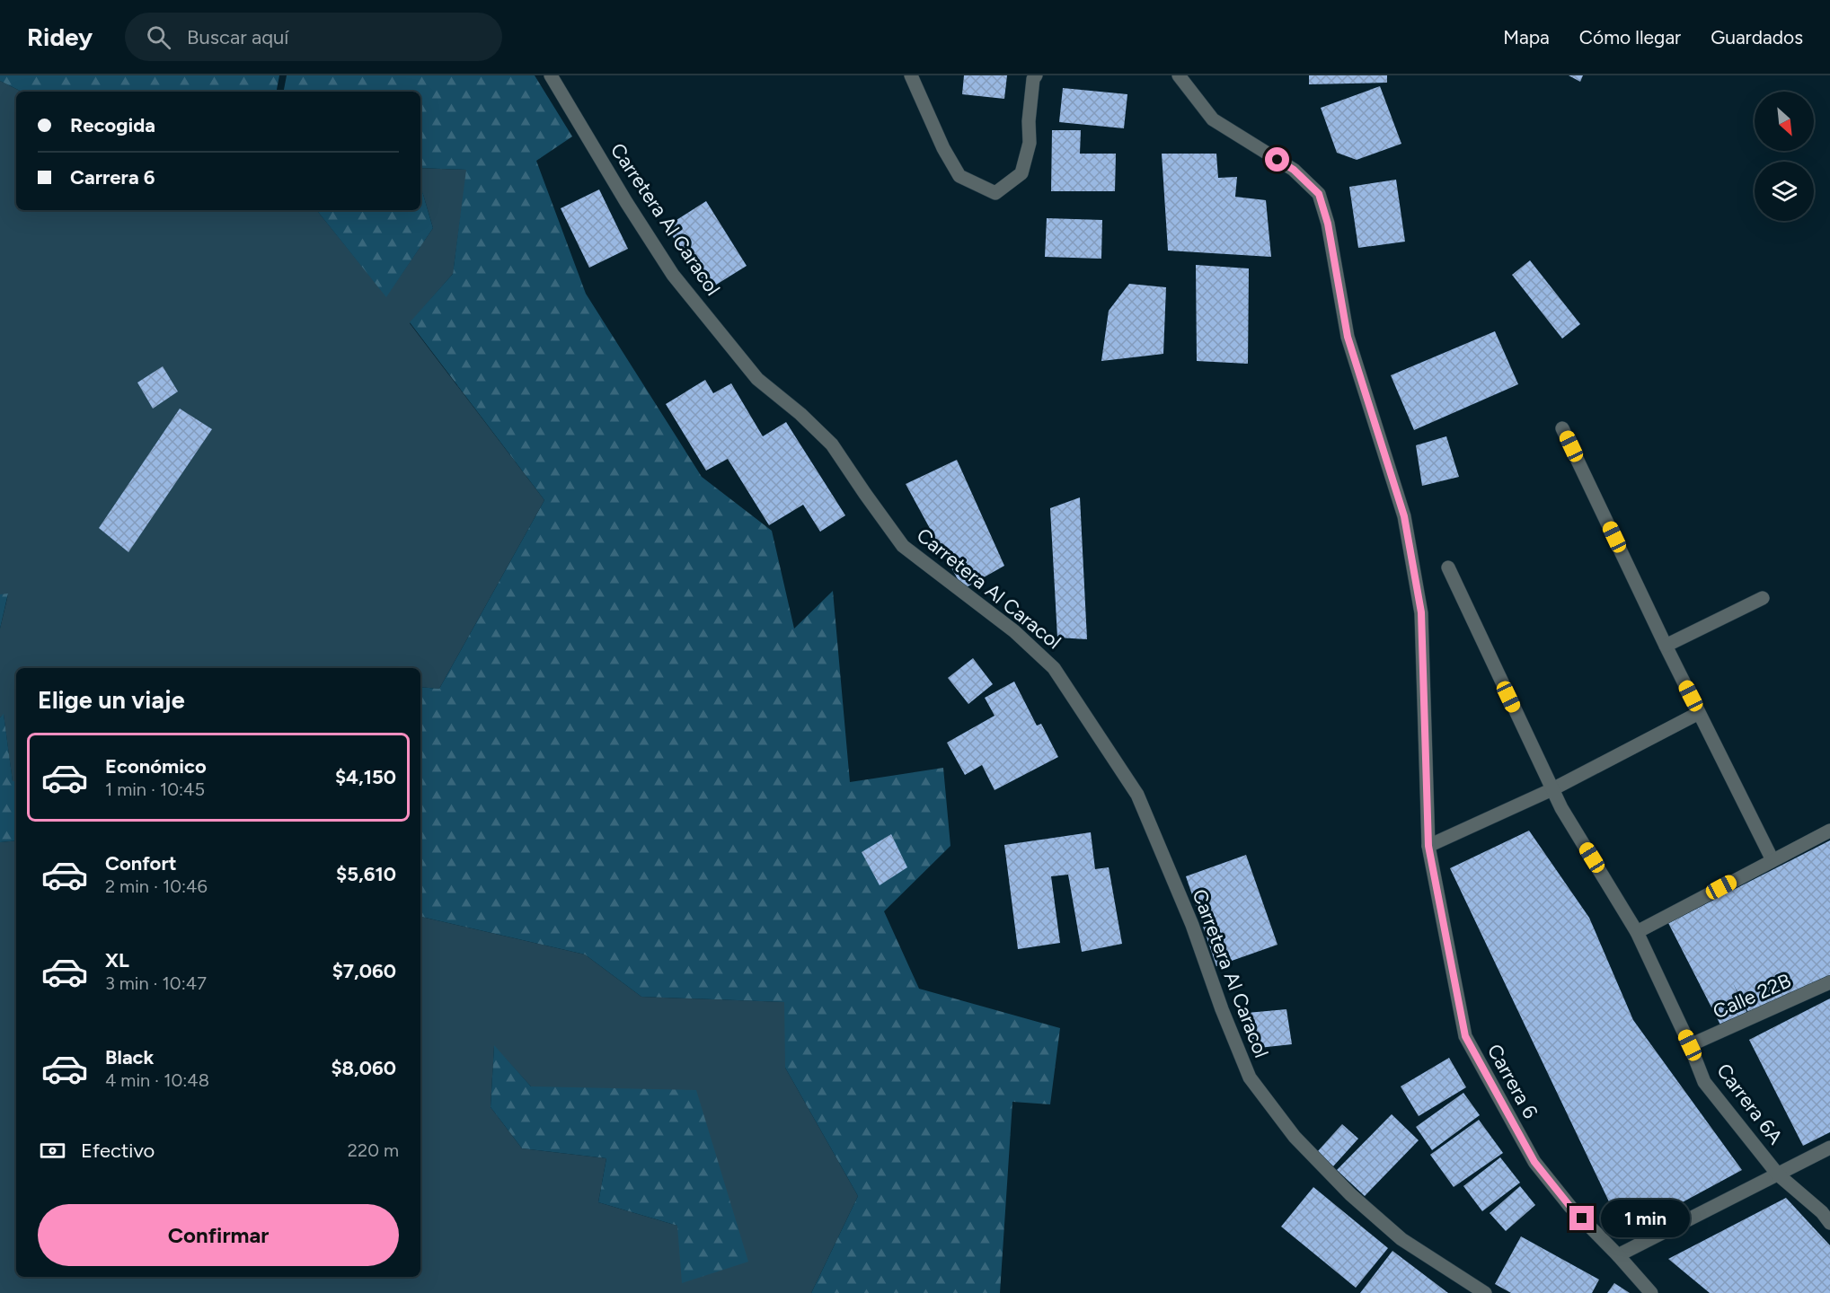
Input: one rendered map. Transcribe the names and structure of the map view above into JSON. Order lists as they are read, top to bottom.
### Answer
{
  "streets": {
    "street": [
      "Carretera Al Caracol",
      "Calle 22B",
      "Carrera 6",
      "Carrera 6A"
    ]
  },
  "crossings": [
    ["Calle 22B", "Carrera 6A"]
  ],
  "north": "bottom right",
  "page": {
    "header": "Ridey",
    "search": "Buscar aquí",
    "nav": ["Mapa", "Cómo llegar", "Guardados"],
    "banner": ["Recogida", "Carrera 6"],
    "heading": "Elige un viaje",
    "list": [
      {
        "name": "Económico",
        "note": "1 min · 10:45",
        "value": "$4,150"
      },
      {
        "name": "Confort",
        "note": "2 min · 10:46",
        "value": "$5,610"
      },
      {
        "name": "XL",
        "note": "3 min · 10:47",
        "value": "$7,060"
      },
      {
        "name": "Black",
        "note": "4 min · 10:48",
        "value": "$8,060"
      }
    ],
    "pay": ["Efectivo", "220 m"],
    "buttons": "Confirmar",
    "bubble": "1 min"
  }
}
